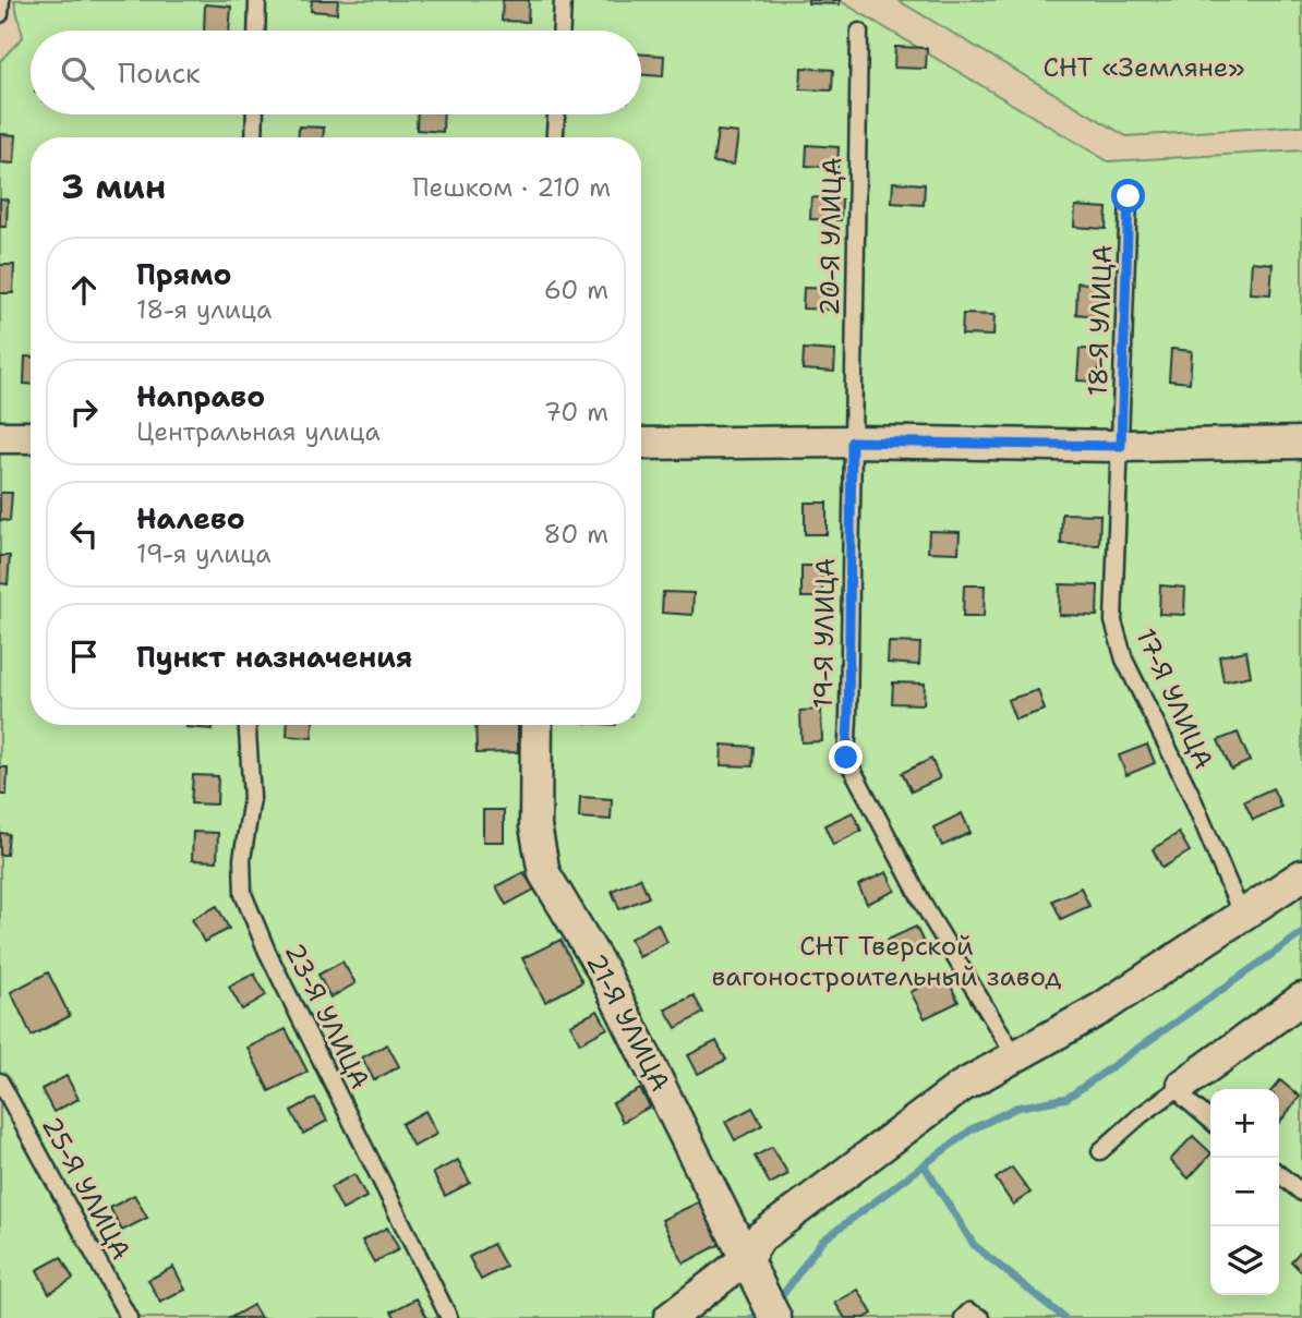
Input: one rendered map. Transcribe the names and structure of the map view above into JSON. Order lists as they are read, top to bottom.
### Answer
{
  "streets": {
    "street": ["21-Я УЛИЦА"],
    "lane": [
      "20-Я УЛИЦА",
      "18-Я УЛИЦА",
      "19-Я УЛИЦА",
      "17-Я УЛИЦА",
      "23-Я УЛИЦА",
      "25-Я УЛИЦА"
    ]
  },
  "crossings": [
    ["20-Я УЛИЦА", "19-Я УЛИЦА"],
    ["18-Я УЛИЦА", "17-Я УЛИЦА"]
  ],
  "parks": ["СНТ «Земляне»", "СНТ Тверской вагоностроительный завод"],
  "page": {
    "search": "Поиск",
    "heading": ["3 мин", "Пешком · 210 m"],
    "list": [
      ["Прямо", "18-я улица", "60 m"],
      ["Направо", "Центральная улица", "70 m"],
      ["Налево", "19-я улица", "80 m"],
      "Пункт назначения"
    ],
    "map_buttons": ["+", "−"]
  }
}
